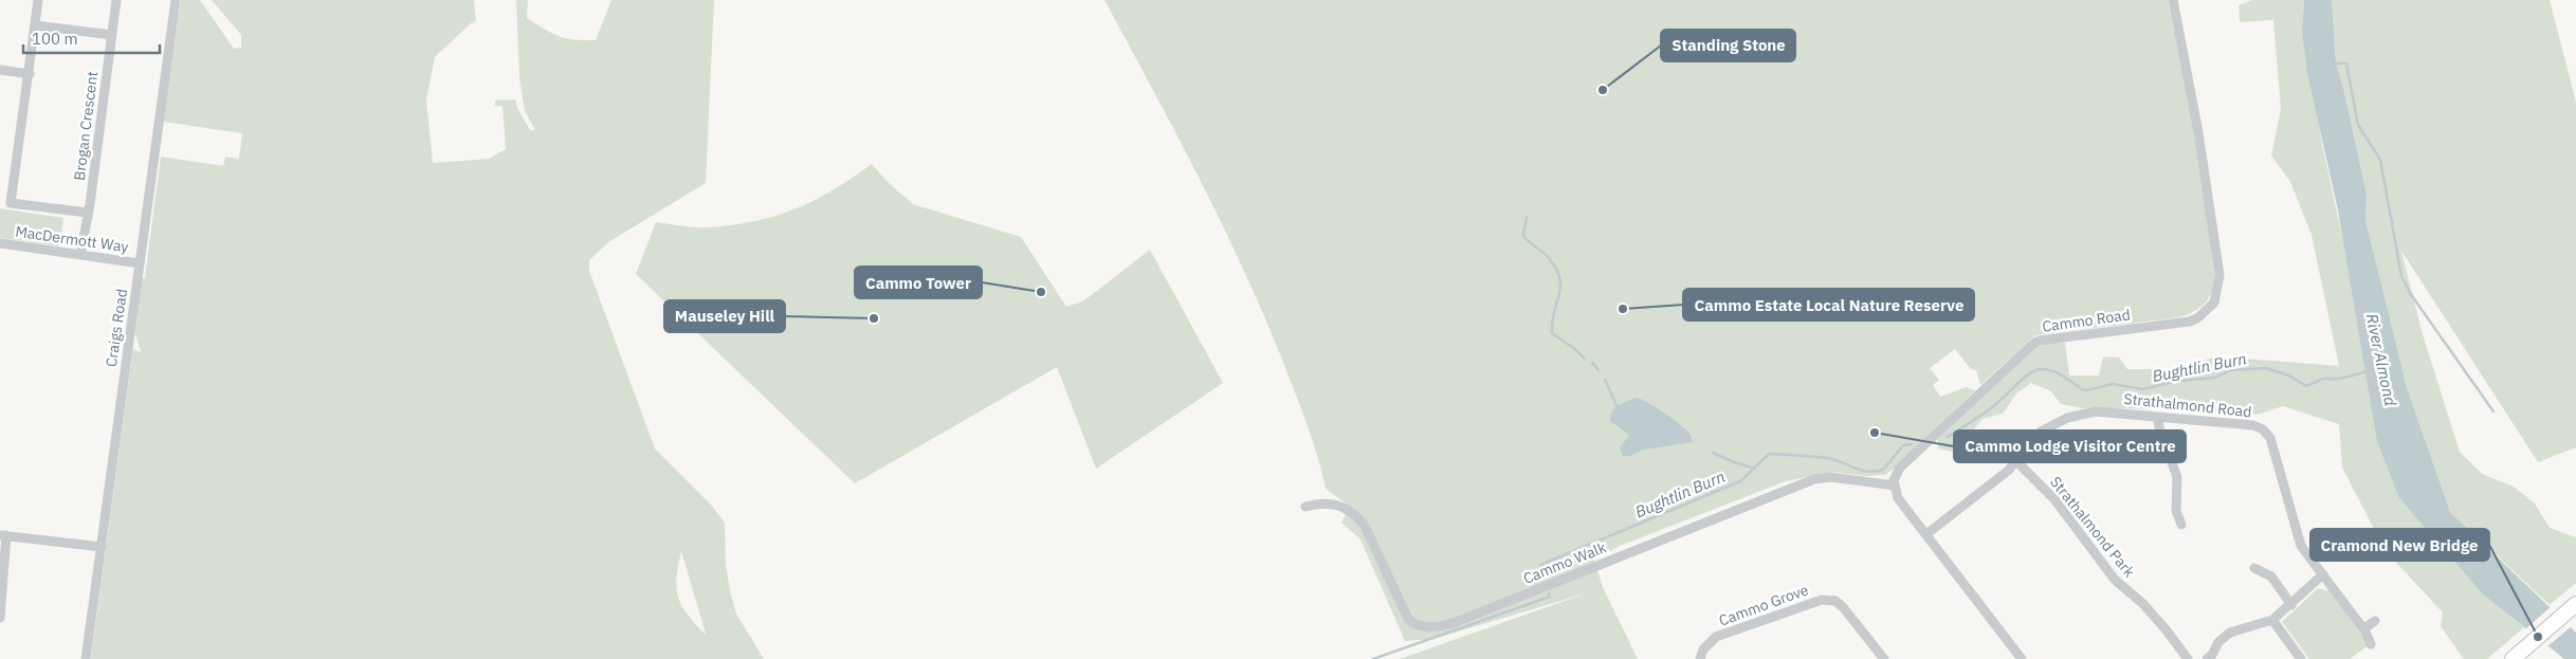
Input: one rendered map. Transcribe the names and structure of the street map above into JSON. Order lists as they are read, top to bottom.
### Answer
{
  "streets": {
    "street": [
      "Brogan Crescent",
      "MacDermott Way",
      "Cammo Road",
      "Craigs Road",
      "Strathalmond Road",
      "Strathalmond Park",
      "Cammo Walk",
      "Cammo Grove"
    ]
  },
  "crossings": [
    ["Brogan Crescent", "MacDermott Way"],
    ["MacDermott Way", "Craigs Road"],
    ["Cammo Road", "Cammo Walk"],
    ["Strathalmond Road", "Strathalmond Park"]
  ],
  "water": ["River Almond", "Bughtlin Burn"],
  "places": [
    "Standing Stone",
    "Cammo Tower",
    "Cammo Estate Local Nature Reserve",
    "Mauseley Hill",
    "Cammo Lodge Visitor Centre",
    "Cramond New Bridge"
  ],
  "scale_bar": "100 m"
}
